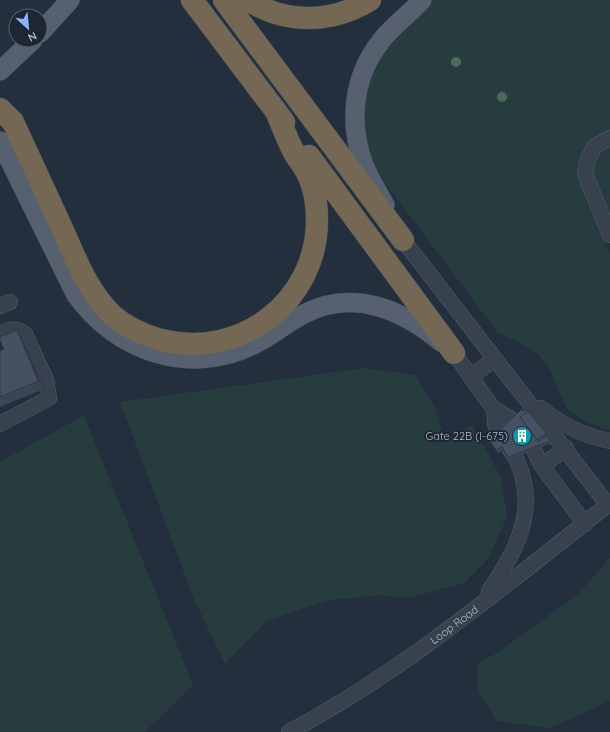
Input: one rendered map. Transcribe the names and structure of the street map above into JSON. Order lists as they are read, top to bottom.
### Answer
{
  "streets": {
    "street": ["Loop Road"]
  },
  "places": {
    "building": ["Gate 22B (I-675)"]
  },
  "north": "bottom right"
}
